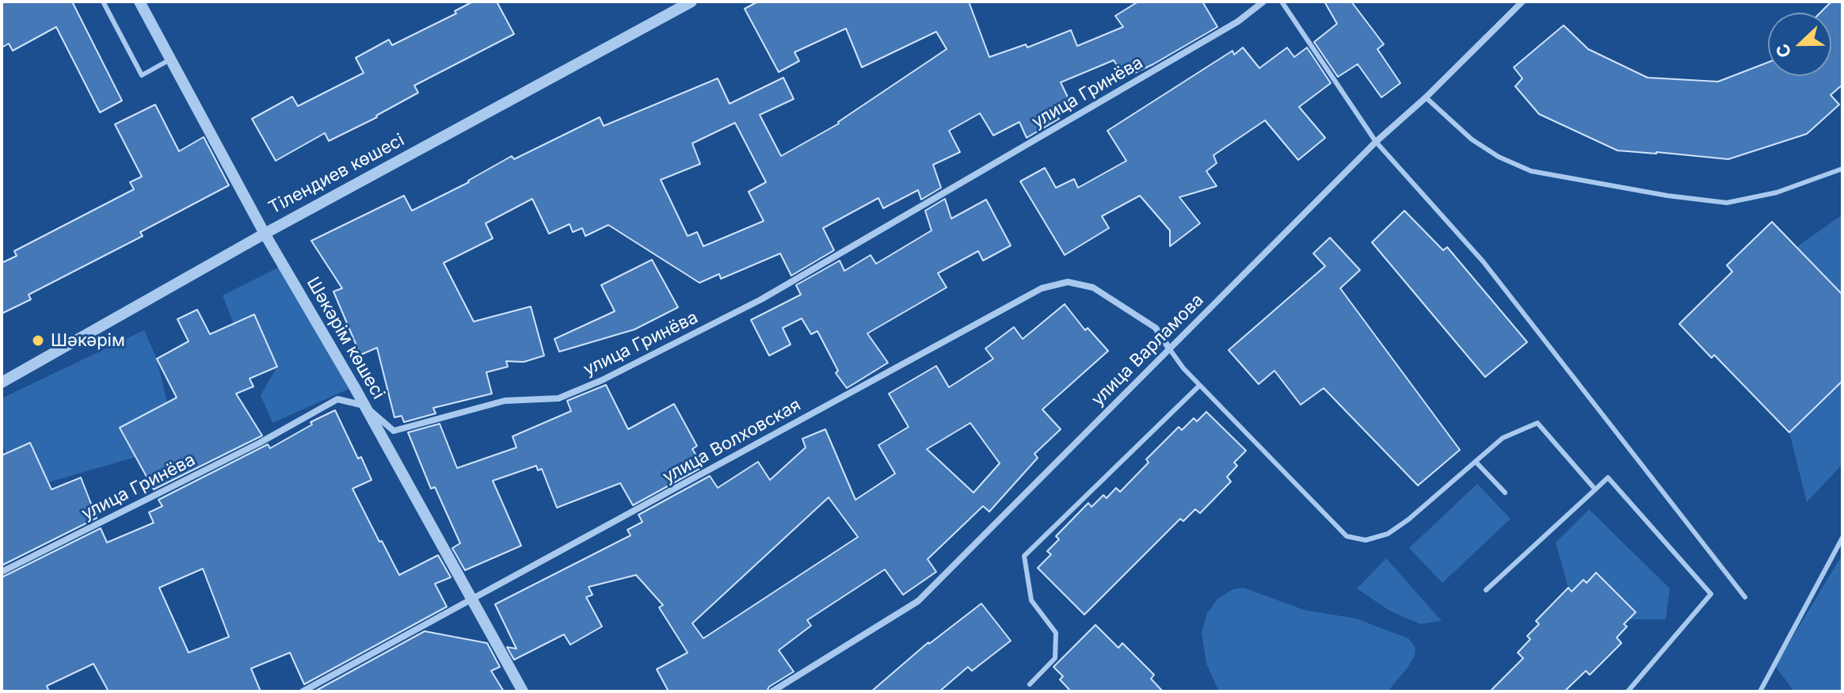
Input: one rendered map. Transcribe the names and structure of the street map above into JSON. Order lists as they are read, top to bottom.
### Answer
{
  "streets": {
    "street": [
      "улица Гринёва",
      "Тілендиев көшесі",
      "Шәкәрім көшесі",
      "улица Варламова",
      "улица Волховская"
    ]
  },
  "crossings": [
    ["улица Гринёва", "Шәкәрім көшесі"],
    ["Тілендиев көшесі", "Шәкәрім көшесі"],
    ["Шәкәрім көшесі", "улица Волховская"],
    ["улица Варламова", "улица Волховская"]
  ],
  "places": ["Шәкәрім"],
  "north": "left"
}
